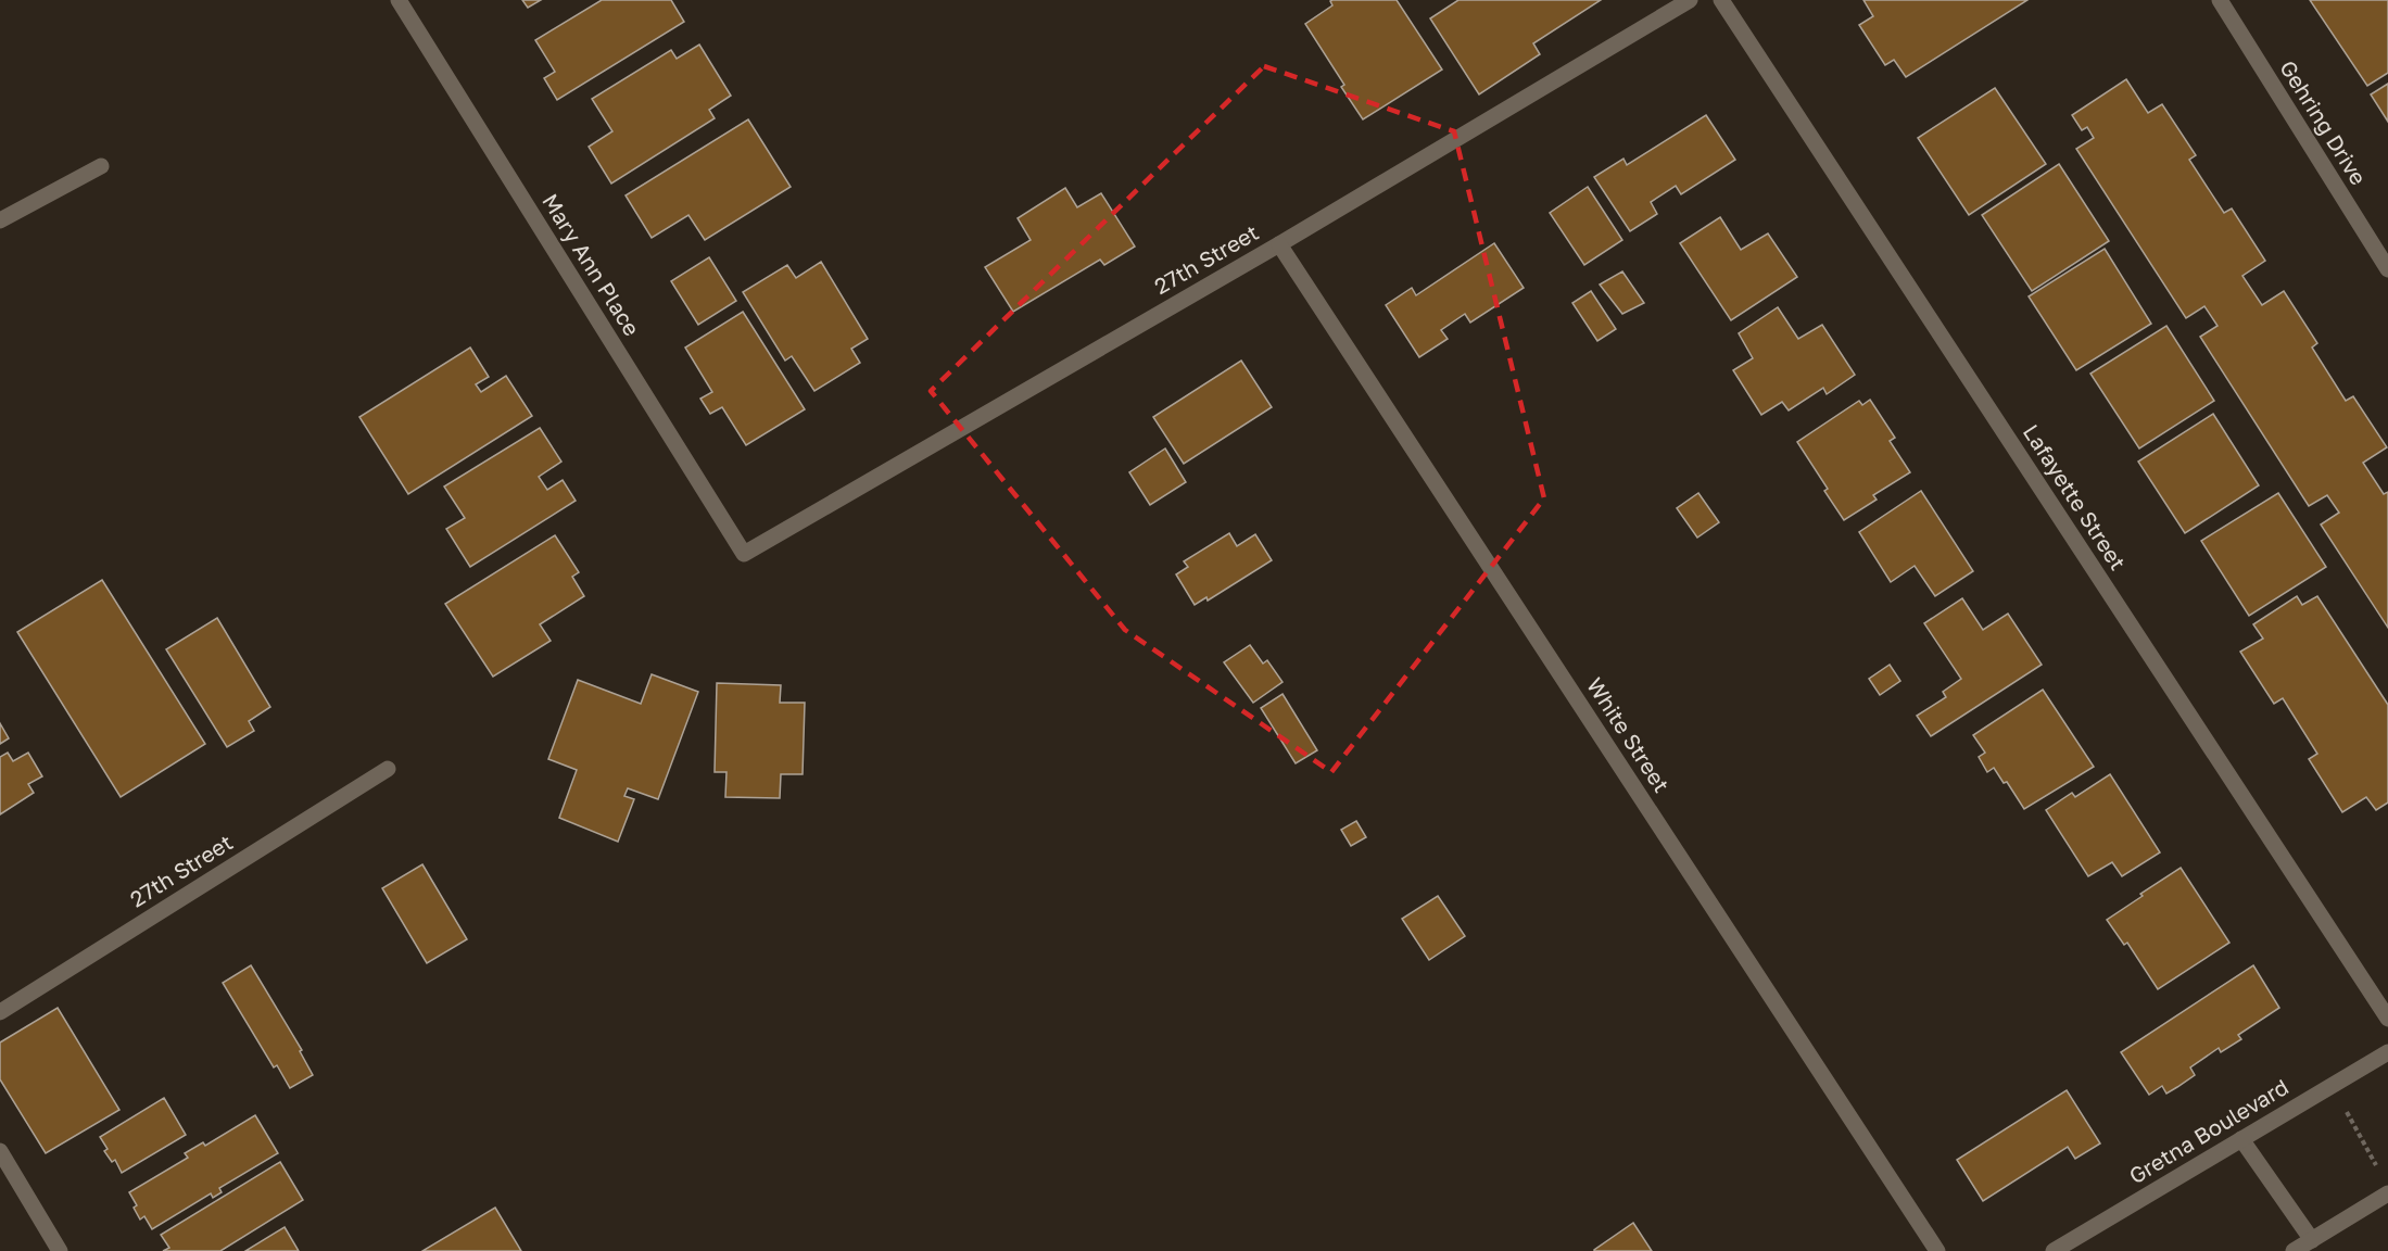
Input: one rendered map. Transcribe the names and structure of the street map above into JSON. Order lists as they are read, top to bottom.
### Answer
{
  "streets": {
    "street": [
      "Gehring Drive",
      "27th Street",
      "Mary Ann Place",
      "Lafayette Street",
      "White Street",
      "Gretna Boulevard"
    ]
  },
  "crossings": [
    ["27th Street", "Mary Ann Place"],
    ["27th Street", "White Street"]
  ]
}
